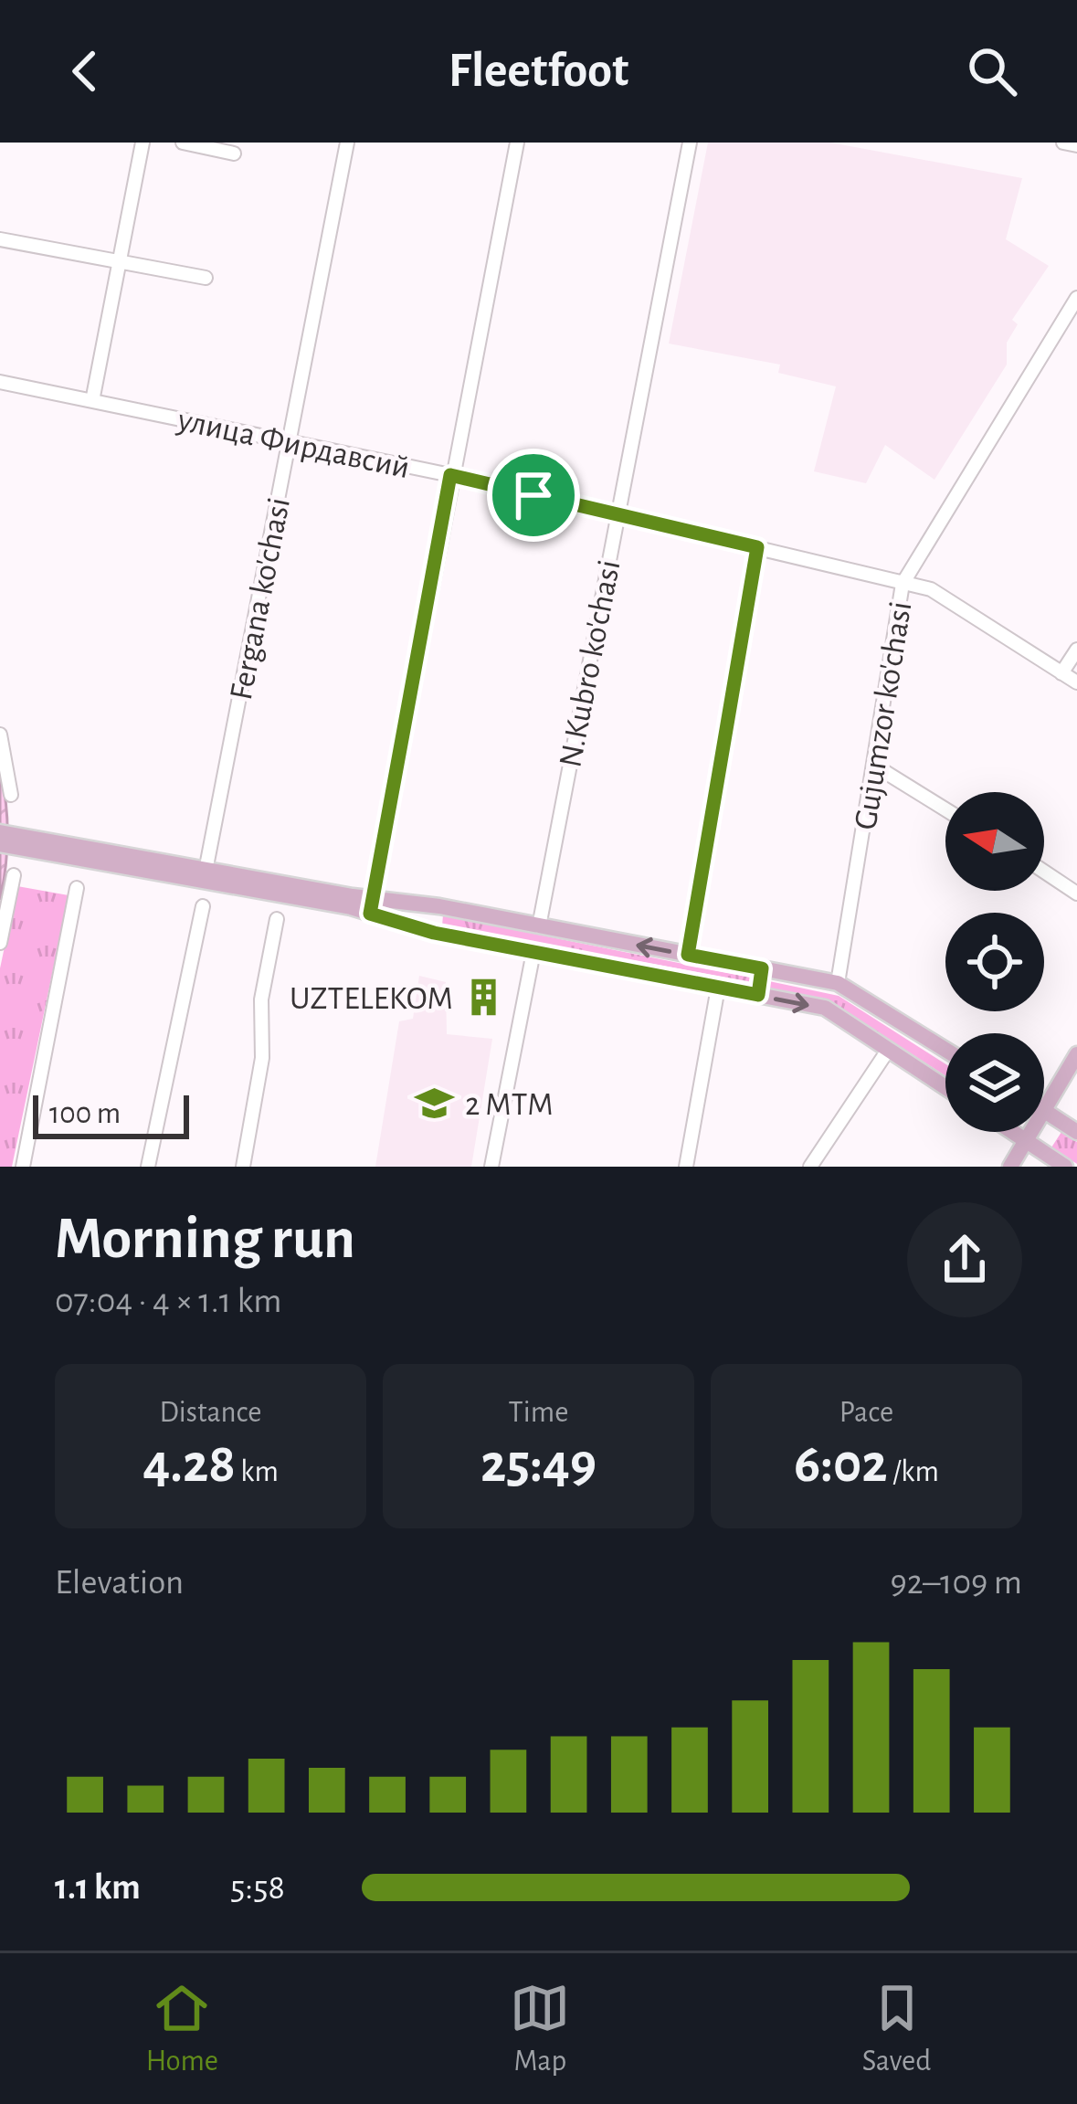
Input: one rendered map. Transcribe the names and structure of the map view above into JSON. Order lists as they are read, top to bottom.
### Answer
{
  "streets": {
    "street": [
      "улица Фирдавсий",
      "Fergana ko'chasi",
      "N.Kubro ko'chasi",
      "Gujumzor ko'chasi"
    ]
  },
  "crossings": [
    ["улица Фирдавсий", "Fergana ko'chasi"],
    ["улица Фирдавсий", "N.Kubro ko'chasi"],
    ["улица Фирдавсий", "Gujumzor ko'chasi"]
  ],
  "places": {
    "building": ["UZTELEKOM"],
    "school or university": ["2 MTM"]
  },
  "scale_bar": "100 m",
  "north": "left",
  "page": {
    "header": "Fleetfoot",
    "scale": "100 m",
    "heading": ["Morning run", "07:04 · 4 × 1.1 km"],
    "stats": [
      ["Distance", "4.28 km"],
      ["Time", "25:49"],
      ["Pace", "6:02 /km"]
    ],
    "chart": ["Elevation", "92–109 m"],
    "list": [
      {
        "name": "1.1 km",
        "note": "5:58"
      }
    ],
    "tabs": ["Home", "Map", "Saved"]
  }
}
